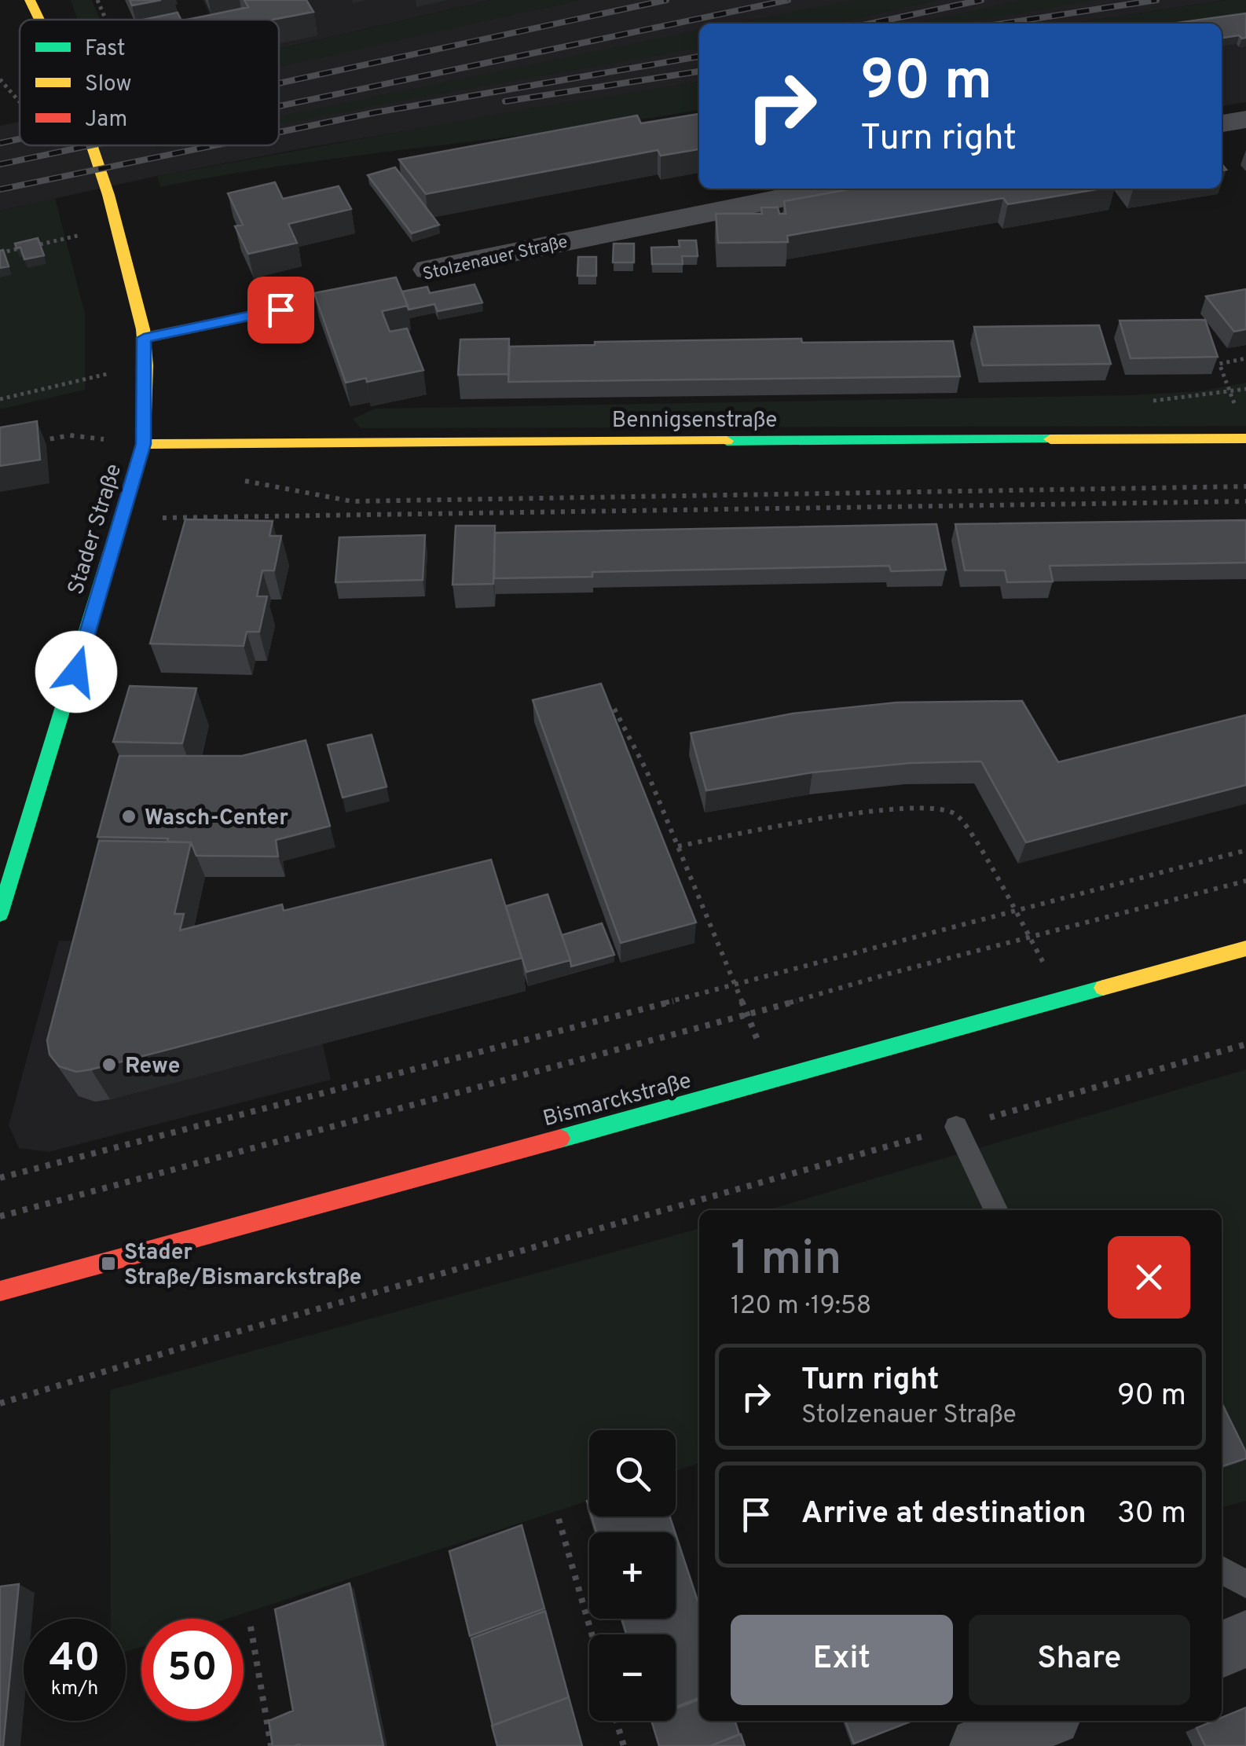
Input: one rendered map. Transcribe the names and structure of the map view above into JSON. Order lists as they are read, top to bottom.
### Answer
{
  "streets": {
    "main road": ["Bennigsenstraße", "Stader Straße", "Bismarckstraße"],
    "street": ["Stolzenauer Straße"]
  },
  "crossings": [
    ["Bennigsenstraße", "Stader Straße"]
  ],
  "places": {
    "other": ["Wasch-Center", "Rewe"],
    "transit": ["Stader Straße/Bismarckstraße"]
  },
  "legend": ["Fast", "Slow", "Jam"],
  "page": {
    "turn": ["90 m", "Turn right"],
    "heading": ["1 min", "120 m · 19:58"],
    "list": [
      {
        "name": "Turn right",
        "note": "Stolzenauer Straße",
        "value": "90 m"
      },
      {
        "name": "Arrive at destination",
        "value": "30 m"
      }
    ],
    "map_buttons": ["+", "−"],
    "buttons": ["Exit", "Share"],
    "speed": "40 km/h",
    "limit": "50"
  }
}
